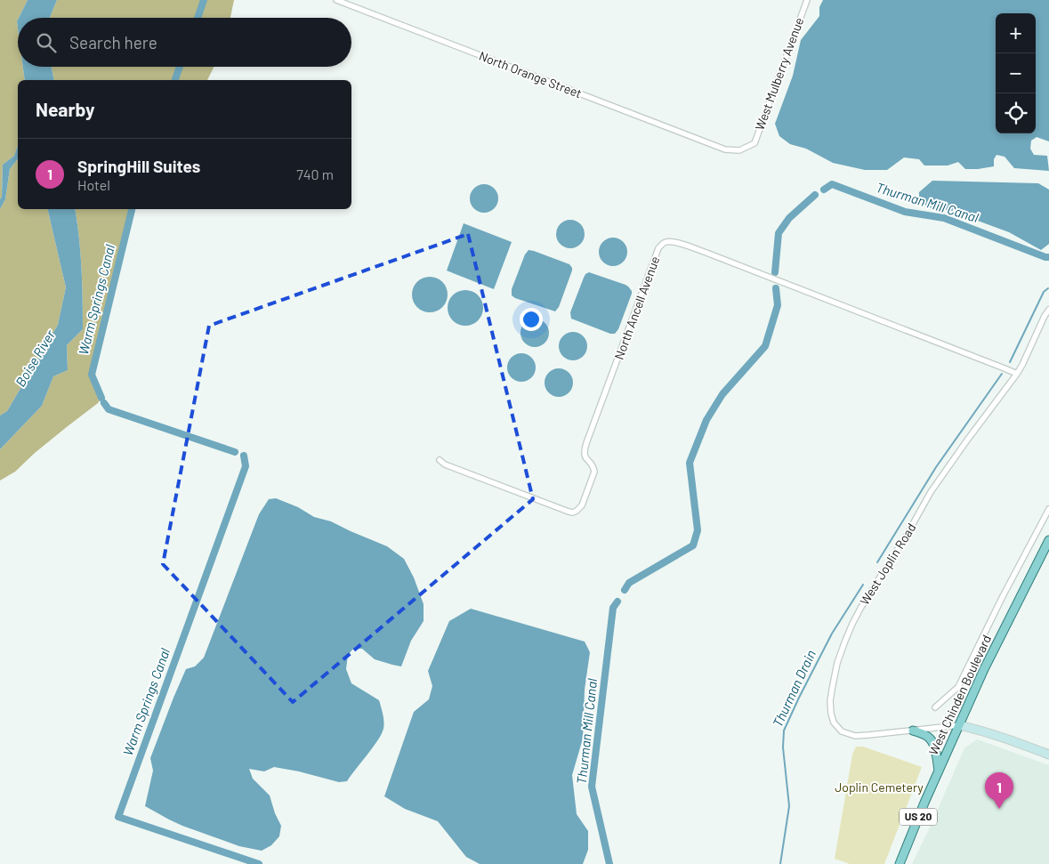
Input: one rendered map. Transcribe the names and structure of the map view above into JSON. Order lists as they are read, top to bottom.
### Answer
{
  "streets": {
    "main road": ["West Chinden Boulevard", "US 20"],
    "street": [
      "West Mulberry Avenue",
      "North Orange Street",
      "North Ancell Avenue",
      "West Joplin Road"
    ]
  },
  "crossings": [
    ["West Mulberry Avenue", "North Orange Street"],
    ["North Ancell Avenue", "West Joplin Road"],
    ["West Joplin Road", "West Chinden Boulevard"]
  ],
  "water": [
    "Thurman Mill Canal",
    "Warm Springs Canal",
    "Boise River",
    "Thurman Drain"
  ],
  "parks": ["Joplin Cemetery"],
  "page": {
    "map_buttons": ["+", "−"],
    "search": "Search here",
    "heading": "Nearby",
    "list": [
      {
        "mark": "1",
        "name": "SpringHill Suites",
        "note": "Hotel",
        "value": "740 m"
      }
    ],
    "pins": "1"
  }
}
